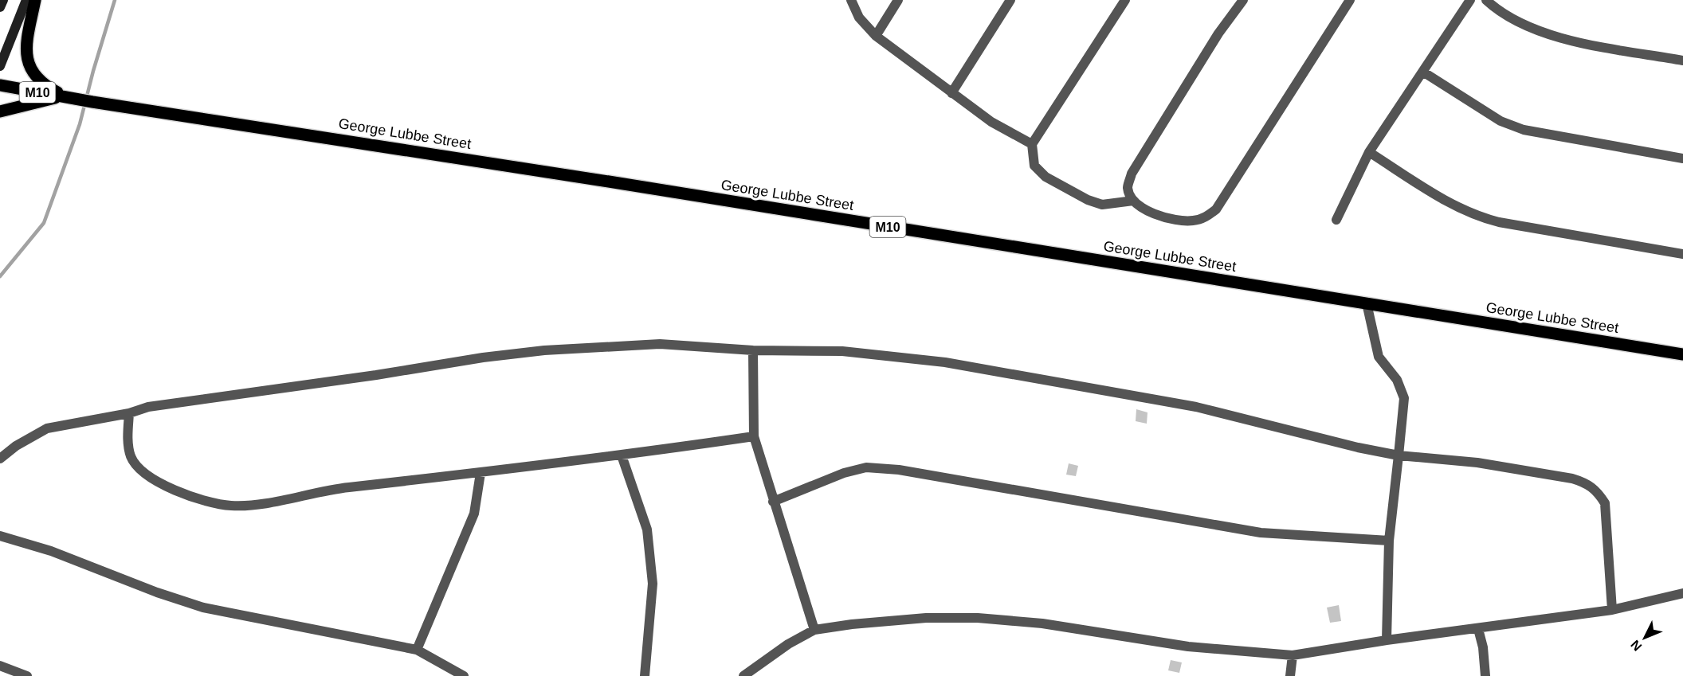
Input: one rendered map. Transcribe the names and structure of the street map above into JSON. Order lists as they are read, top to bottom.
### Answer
{
  "streets": {
    "main road": ["M10", "George Lubbe Street"]
  },
  "north": "bottom left"
}
